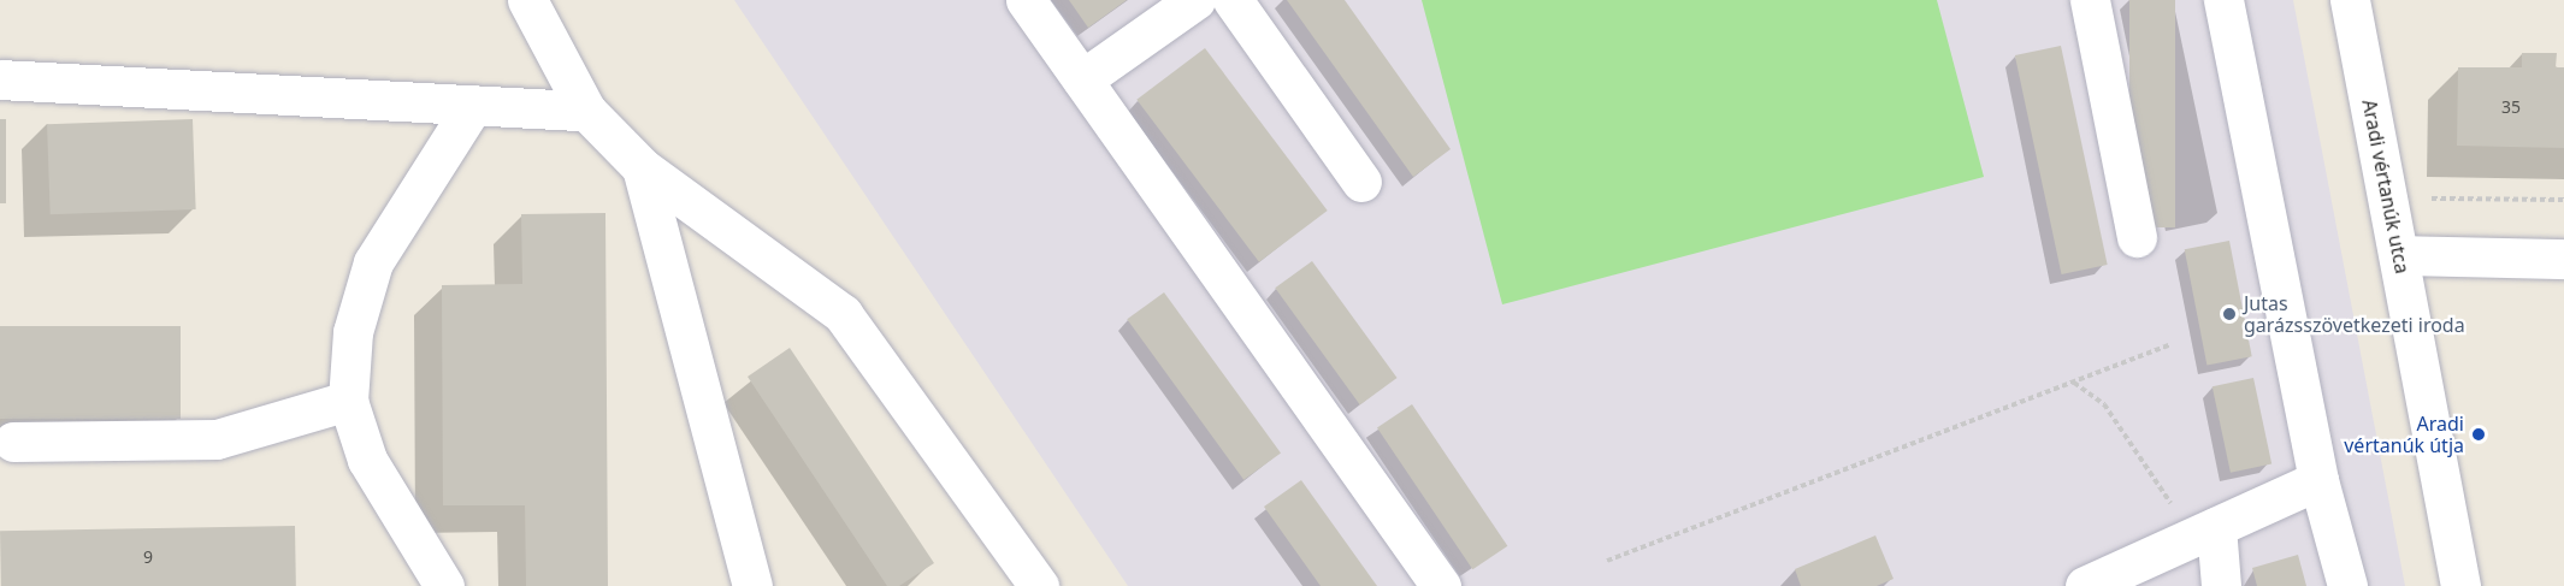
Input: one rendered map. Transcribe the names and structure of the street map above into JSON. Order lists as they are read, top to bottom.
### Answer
{
  "streets": {
    "street": ["Aradi vértanúk utca"]
  },
  "places": ["Jutas garázsszövetkezeti iroda", "Aradi vértanúk útja"],
  "house_numbers": ["35", "9"]
}
